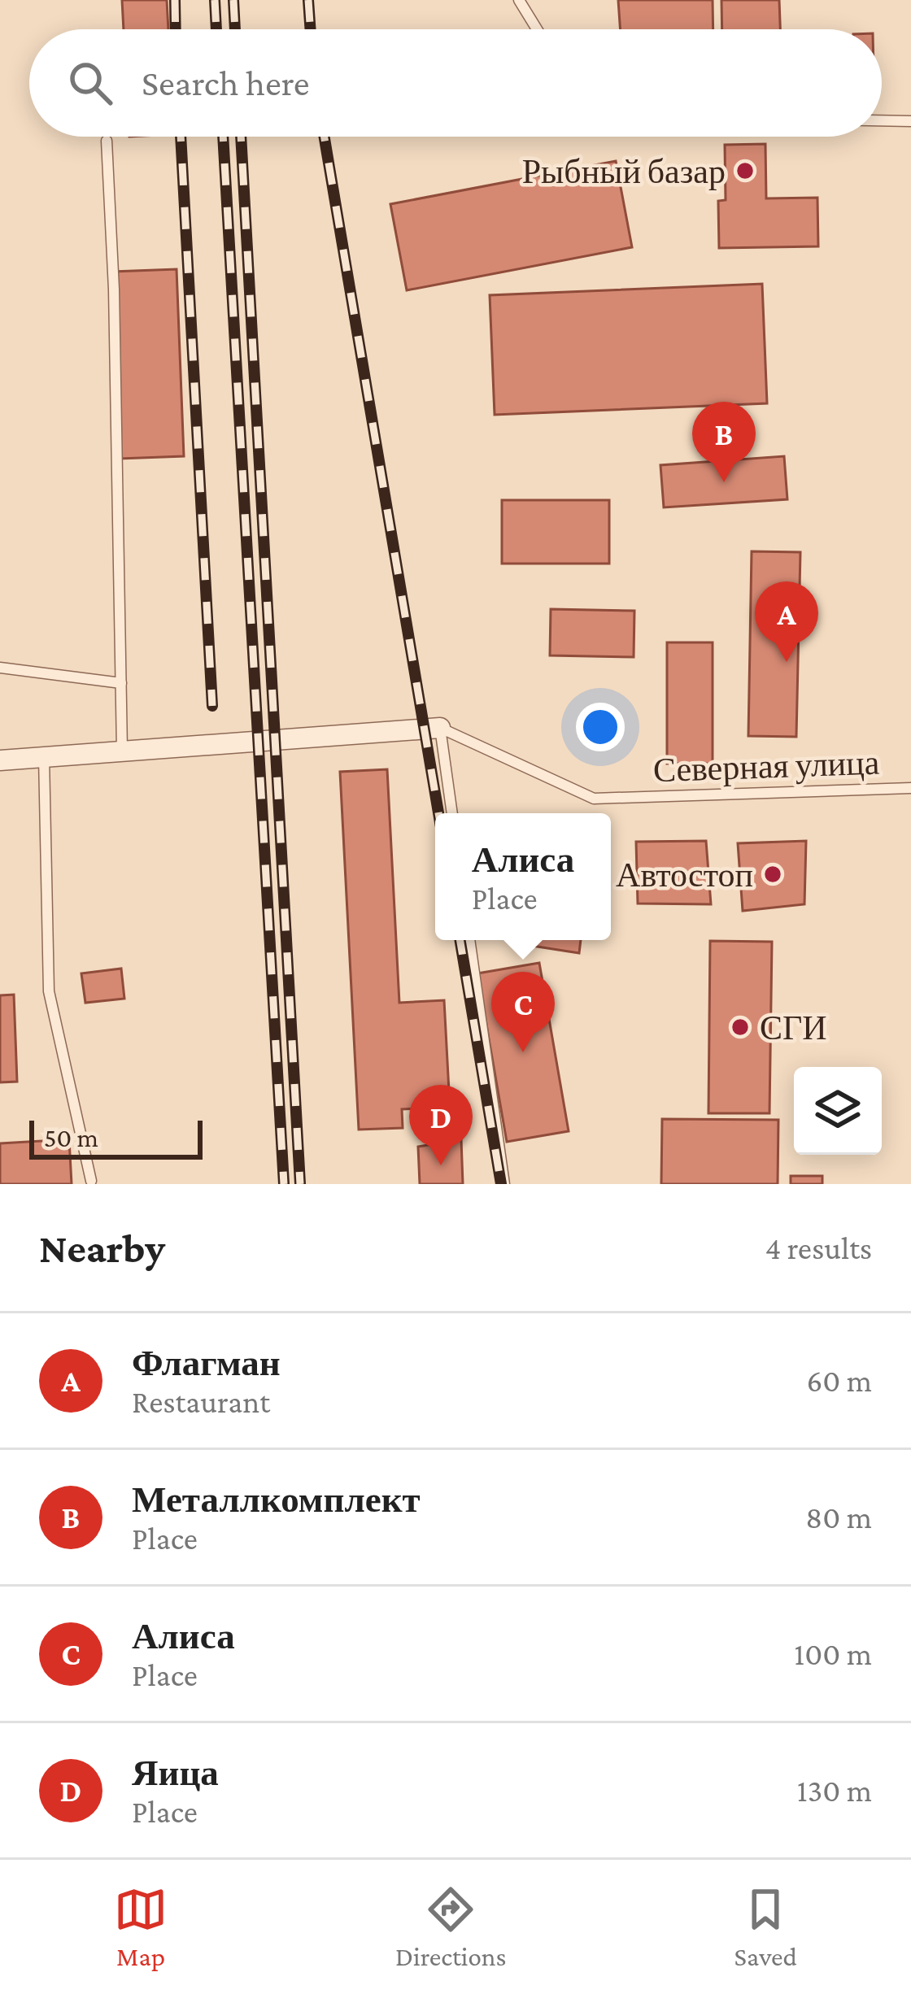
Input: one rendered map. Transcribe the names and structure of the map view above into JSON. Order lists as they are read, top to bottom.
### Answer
{
  "streets": {
    "lane": ["Северная улица"]
  },
  "places": ["Рыбный базар", "Автостоп", "СГИ"],
  "scale_bar": "50 m",
  "page": {
    "search": "Search here",
    "pins": [
      "B",
      "A",
      "C",
      "D"
    ],
    "popup": ["Алиса", "Place"],
    "scale": "50 m",
    "heading": ["Nearby", "4 results"],
    "list": [
      {
        "mark": "A",
        "name": "Флагман",
        "note": "Restaurant",
        "value": "60 m"
      },
      {
        "mark": "B",
        "name": "Металлкомплект",
        "note": "Place",
        "value": "80 m"
      },
      {
        "mark": "C",
        "name": "Алиса",
        "note": "Place",
        "value": "100 m"
      },
      {
        "mark": "D",
        "name": "Яица",
        "note": "Place",
        "value": "130 m"
      }
    ],
    "nav": ["Map", "Directions", "Saved"]
  }
}
